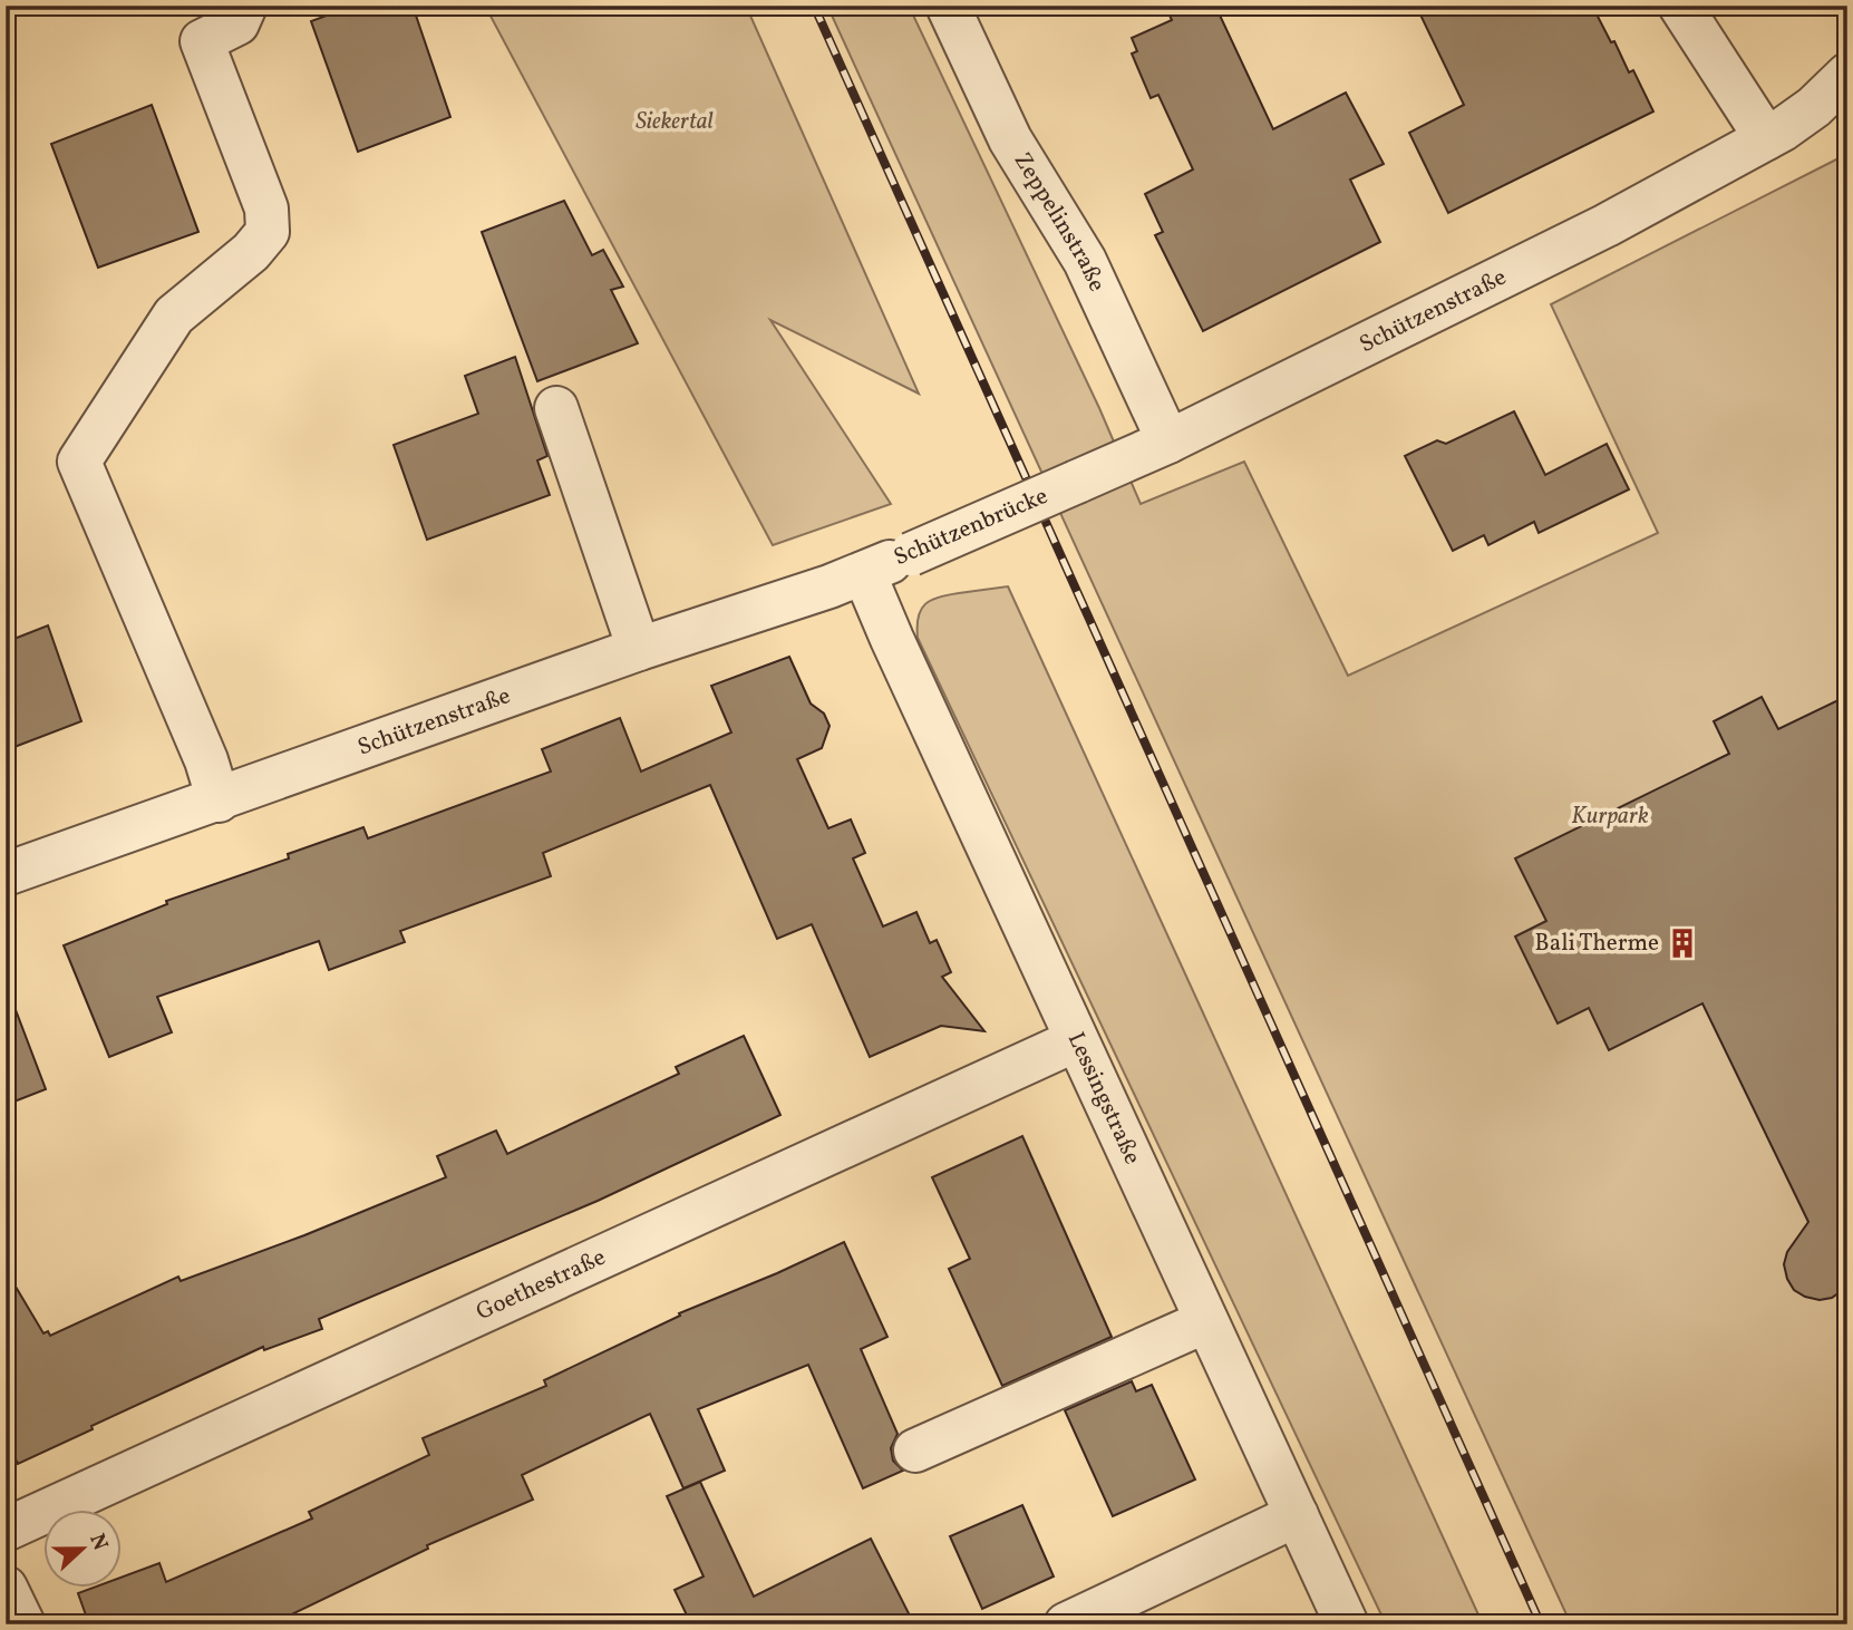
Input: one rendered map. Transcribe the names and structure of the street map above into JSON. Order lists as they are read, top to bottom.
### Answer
{
  "streets": {
    "street": [
      "Zeppelinstraße",
      "Schützenstraße",
      "Schützenbrücke",
      "Lessingstraße",
      "Goethestraße"
    ]
  },
  "crossings": [
    ["Zeppelinstraße", "Schützenstraße"],
    ["Schützenstraße", "Schützenbrücke"],
    ["Schützenstraße", "Lessingstraße"],
    ["Schützenbrücke", "Lessingstraße"],
    ["Lessingstraße", "Goethestraße"]
  ],
  "parks": ["Siekertal", "Kurpark"],
  "places": {
    "building": ["Bali Therme"]
  },
  "north": "right"
}
